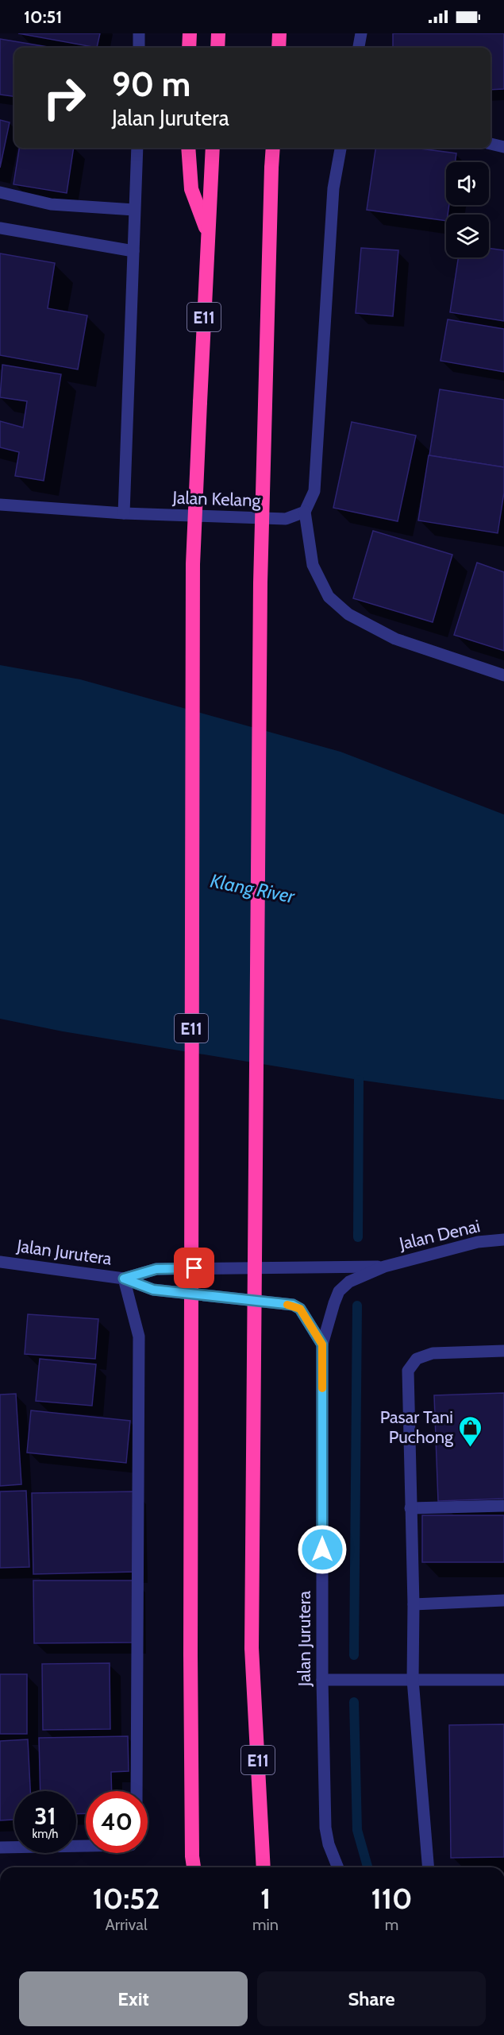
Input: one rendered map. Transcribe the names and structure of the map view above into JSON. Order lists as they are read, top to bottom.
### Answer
{
  "streets": {
    "highway": ["E11"],
    "street": ["Jalan Kelang", "Jalan Denai", "Jalan Jurutera"]
  },
  "crossings": [
    ["Jalan Denai", "Jalan Jurutera"]
  ],
  "water": ["Klang River"],
  "places": {
    "shop": ["Pasar Tani Puchong"]
  },
  "page": {
    "status": "10:51",
    "turn": ["90 m", "Jalan Jurutera"],
    "speed": "31 km/h",
    "limit": "40",
    "eta": [
      "10:52",
      "Arrival",
      "1",
      "min",
      "110",
      "m"
    ],
    "buttons": ["Exit", "Share"]
  }
}
